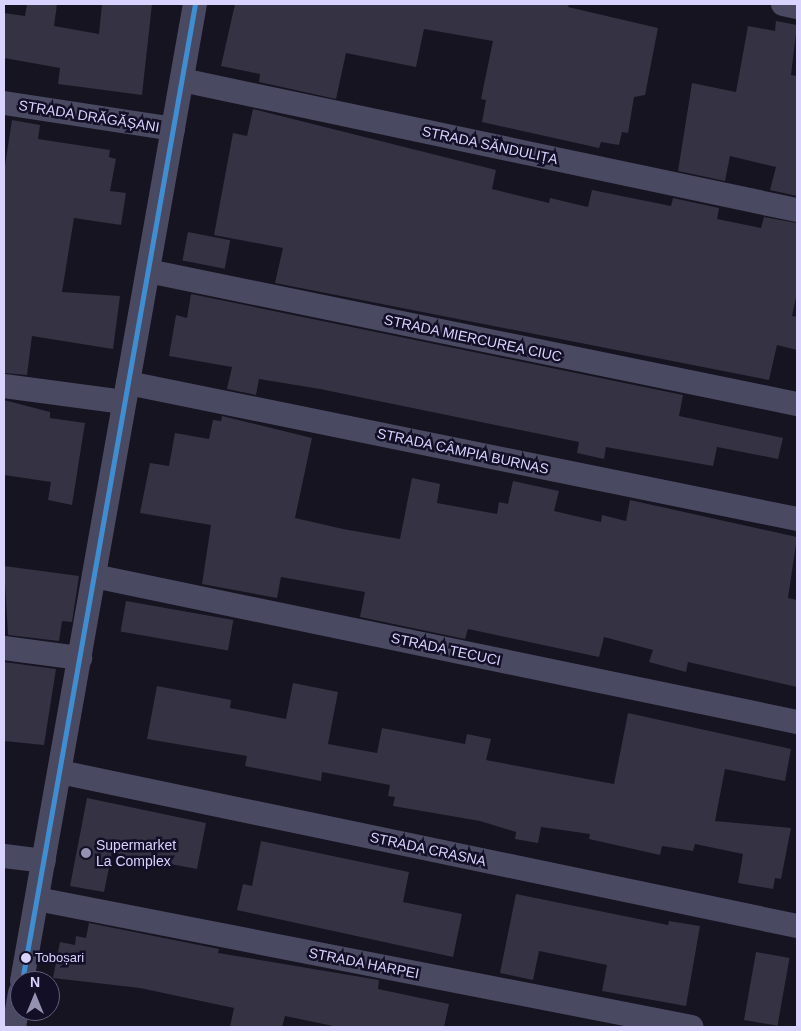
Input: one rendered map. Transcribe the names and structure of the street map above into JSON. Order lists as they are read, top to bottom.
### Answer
{
  "streets": {
    "street": [
      "STRADA DRĂGĂȘANI",
      "STRADA SĂNDULIȚA",
      "STRADA MIERCUREA CIUC",
      "STRADA CÂMPIA BURNAS",
      "STRADA TECUCI",
      "STRADA CRASNA",
      "STRADA HARPEI"
    ]
  },
  "places": ["Supermarket La Complex", "Toboșari"],
  "north": "top"
}
